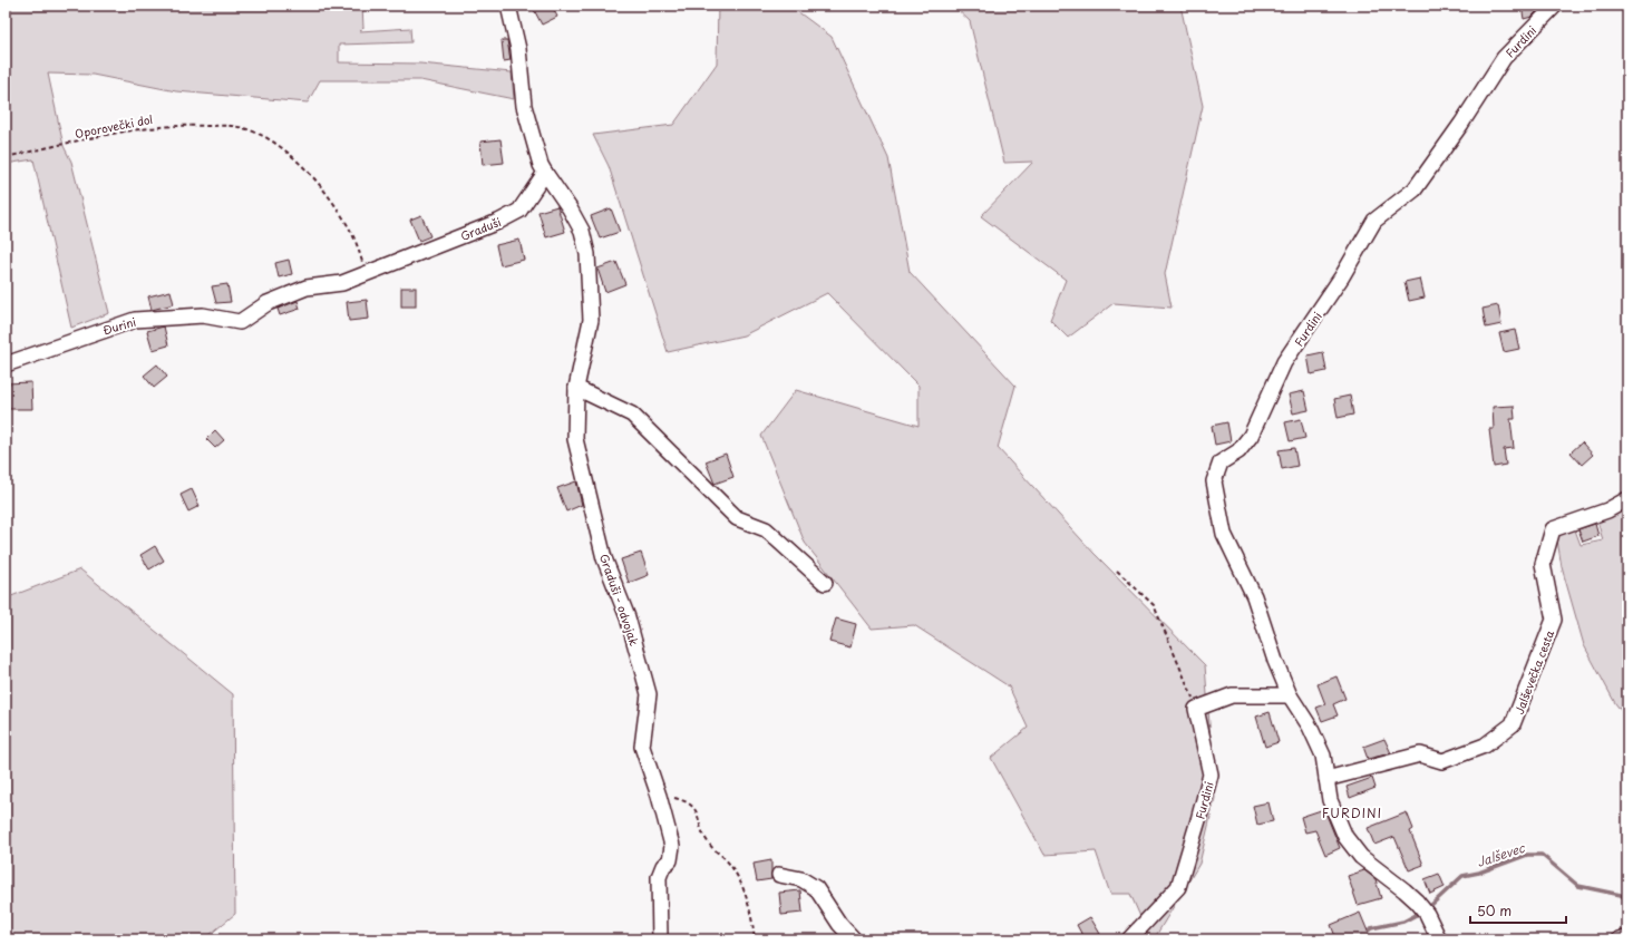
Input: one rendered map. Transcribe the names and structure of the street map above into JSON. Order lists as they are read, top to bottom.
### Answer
{
  "streets": {
    "street": [
      "Furdini",
      "Graduši",
      "Đurini",
      "Graduši - odvojak",
      "Jalševečka cesta"
    ],
    "path": ["Oporovečki dol"]
  },
  "crossings": [
    ["Furdini", "Jalševečka cesta"],
    ["Oporovečki dol", "Graduši"],
    ["Graduši", "Đurini"],
    ["Graduši", "Graduši - odvojak"]
  ],
  "districts": ["FURDINI"],
  "water": ["Jalševec"],
  "scale_bar": "50 m"
}
